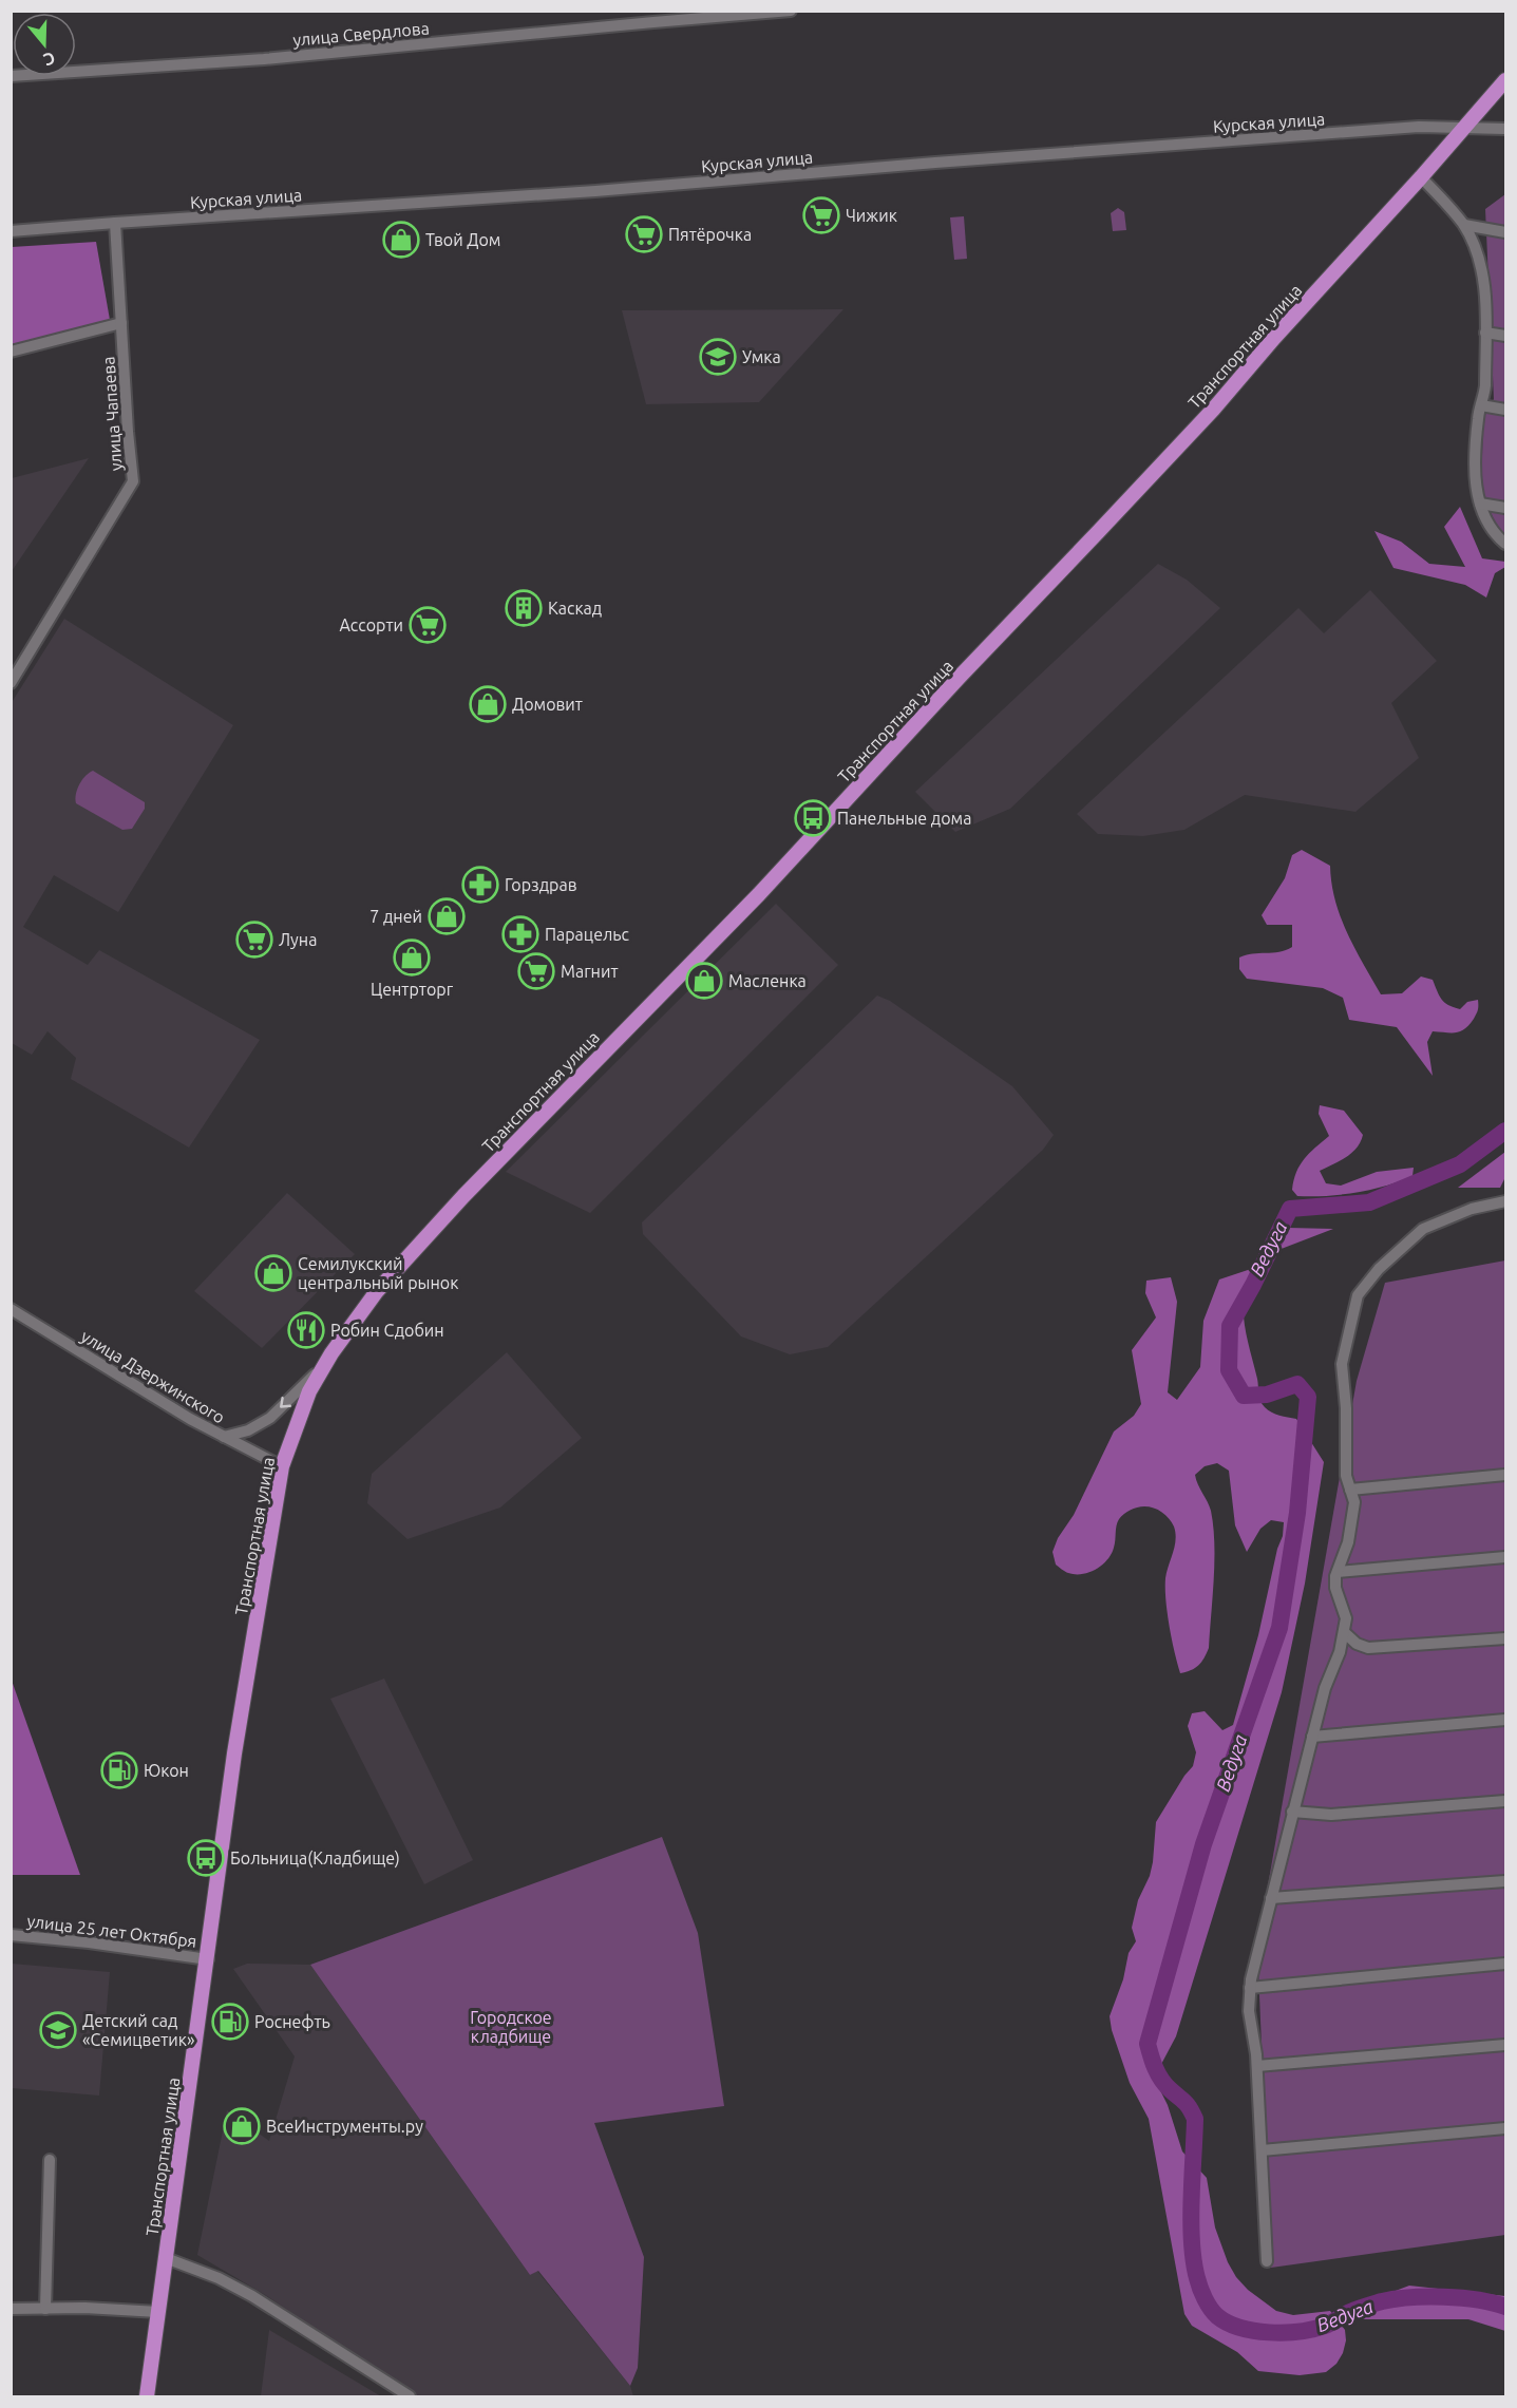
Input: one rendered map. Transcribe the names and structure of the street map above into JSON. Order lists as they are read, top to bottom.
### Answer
{
  "streets": {
    "main road": ["Транспортная улица"],
    "street": [
      "улица Свердлова",
      "Курская улица",
      "улица Чапаева",
      "улица Дзержинского",
      "улица 25 лет Октября"
    ]
  },
  "crossings": [
    ["Курская улица", "Транспортная улица"],
    ["Курская улица", "улица Чапаева"],
    ["Транспортная улица", "улица Дзержинского"],
    ["Транспортная улица", "улица 25 лет Октября"]
  ],
  "water": ["Ведуга"],
  "parks": ["Городское кладбище"],
  "places": {
    "supermarket": [
      "Чижик",
      "Пятёрочка",
      "Ассорти",
      "Луна",
      "Магнит"
    ],
    "shop": [
      "Твой Дом",
      "Домовит",
      "7 дней",
      "Центрторг",
      "Масленка",
      "Семилукский центральный рынок",
      "ВсеИнструменты.ру"
    ],
    "school or university": ["Умка", "Детский сад «Семицветик»"],
    "building": ["Каскад"],
    "bus stop": ["Панельные дома", "Больница(Кладбище)"],
    "pharmacy": ["Горздрав", "Парацельс"],
    "restaurant": ["Робин Сдобин"],
    "fuel station": ["Юкон", "Роснефть"]
  },
  "north": "bottom"
}
